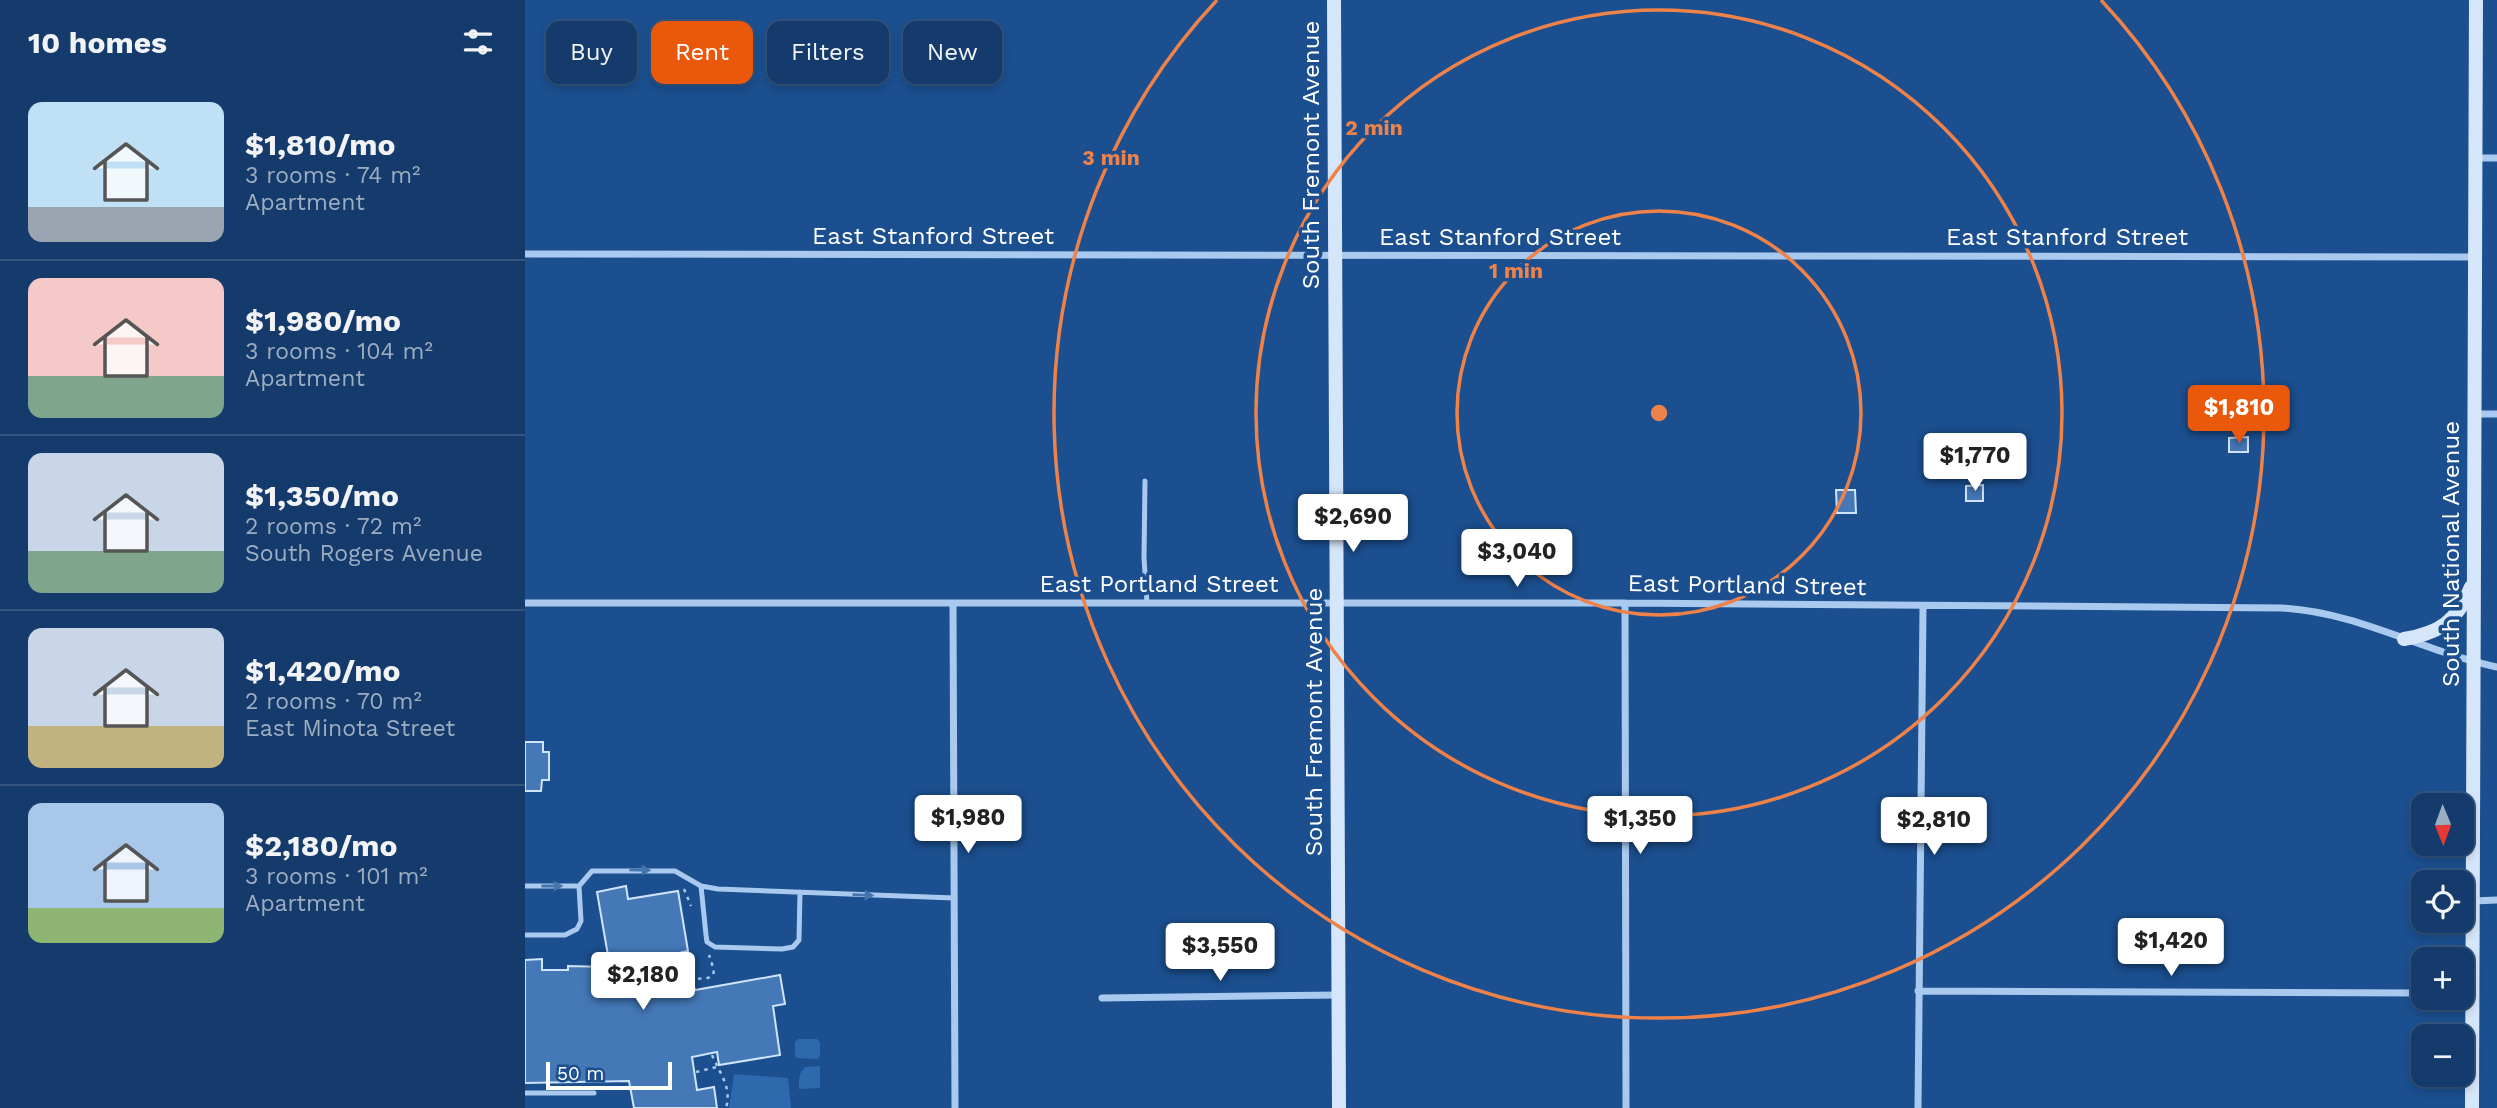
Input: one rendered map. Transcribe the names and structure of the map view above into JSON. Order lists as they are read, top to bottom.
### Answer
{
  "streets": {
    "main road": ["South Fremont Avenue", "South National Avenue"],
    "street": ["East Stanford Street", "East Portland Street"]
  },
  "crossings": [
    ["South Fremont Avenue", "East Stanford Street"],
    ["South Fremont Avenue", "East Portland Street"],
    ["East Stanford Street", "South National Avenue"],
    ["South National Avenue", "East Portland Street"]
  ],
  "scale_bar": "50 m",
  "north": "bottom",
  "page": {
    "heading": "10 homes",
    "chip": [
      "Buy",
      "Rent",
      "Filters",
      "New"
    ],
    "list": [
      {
        "name": "$1,810/mo",
        "note": "3 rooms · 74 m² · Apartment"
      },
      {
        "name": "$1,980/mo",
        "note": "3 rooms · 104 m² · Apartment"
      },
      {
        "name": "$1,350/mo",
        "note": "2 rooms · 72 m² · South Rogers Avenue"
      },
      {
        "name": "$1,420/mo",
        "note": "2 rooms · 70 m² · East Minota Street"
      },
      {
        "name": "$2,180/mo",
        "note": "3 rooms · 101 m² · Apartment"
      }
    ],
    "price": [
      "$1,810",
      "$1,770",
      "$2,690",
      "$3,040",
      "$1,980",
      "$1,350",
      "$2,810",
      "$1,420",
      "$3,550",
      "$2,180"
    ],
    "map_buttons": ["+", "−"],
    "scale": "50 m"
  },
  "rings": ["2 min", "3 min", "1 min"]
}
